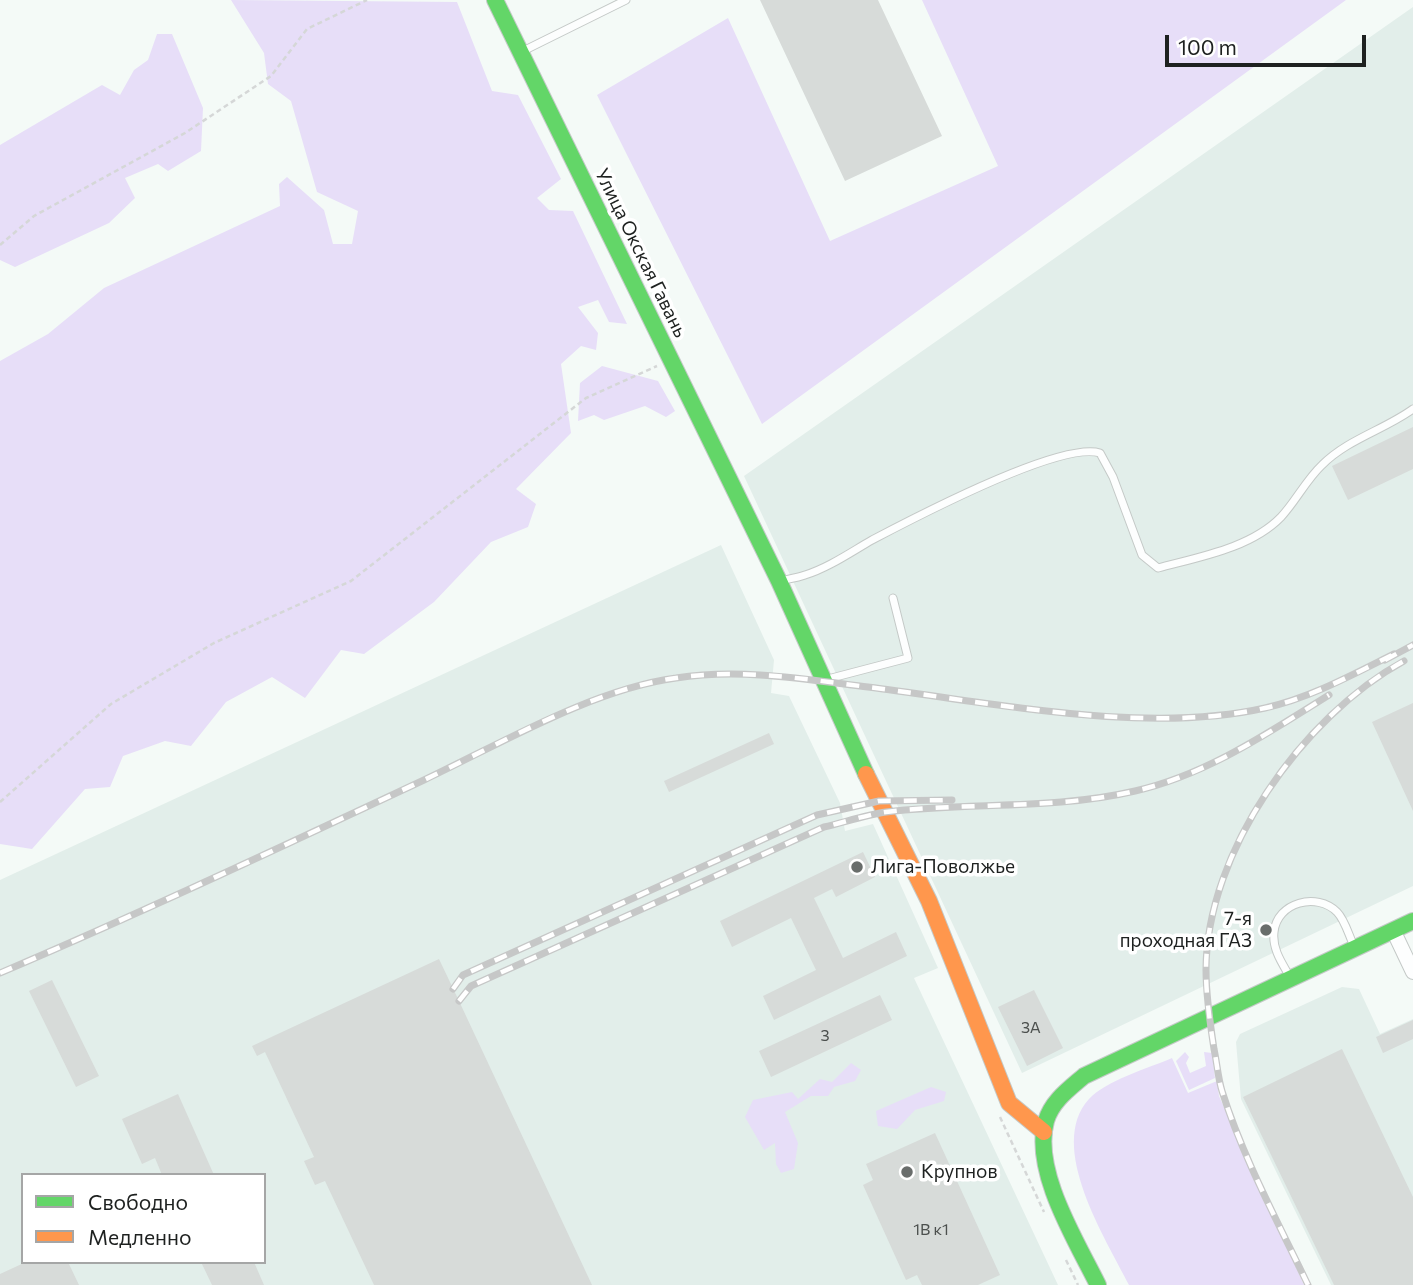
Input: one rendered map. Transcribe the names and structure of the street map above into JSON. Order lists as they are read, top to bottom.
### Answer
{
  "streets": {
    "street": ["Улица Окская Гавань"]
  },
  "places": ["Лига-Поволжье", "7-я проходная ГАЗ", "Крупнов"],
  "house_numbers": ["3А", "3", "1В к1"],
  "legend": ["Свободно", "Медленно"],
  "scale_bar": "100 m"
}
